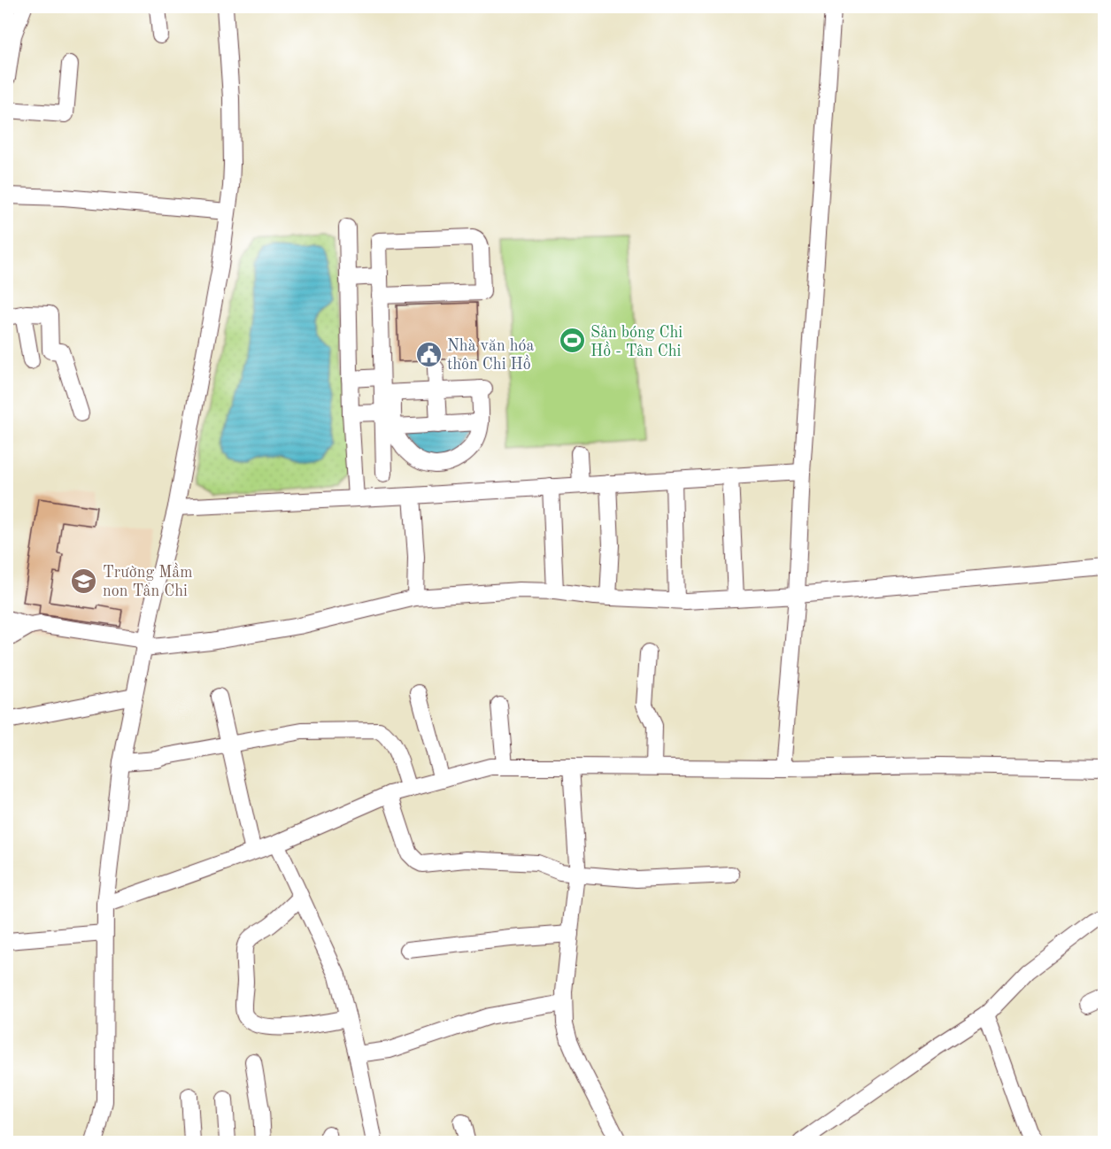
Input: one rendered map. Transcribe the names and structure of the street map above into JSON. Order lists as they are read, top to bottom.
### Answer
{
  "places": {
    "sports": ["Sân bóng Chi Hồ - Tân Chi"],
    "public building": ["Nhà văn hóa thôn Chi Hồ"],
    "school or university": ["Trường Mầm non Tân Chi"]
  }
}
